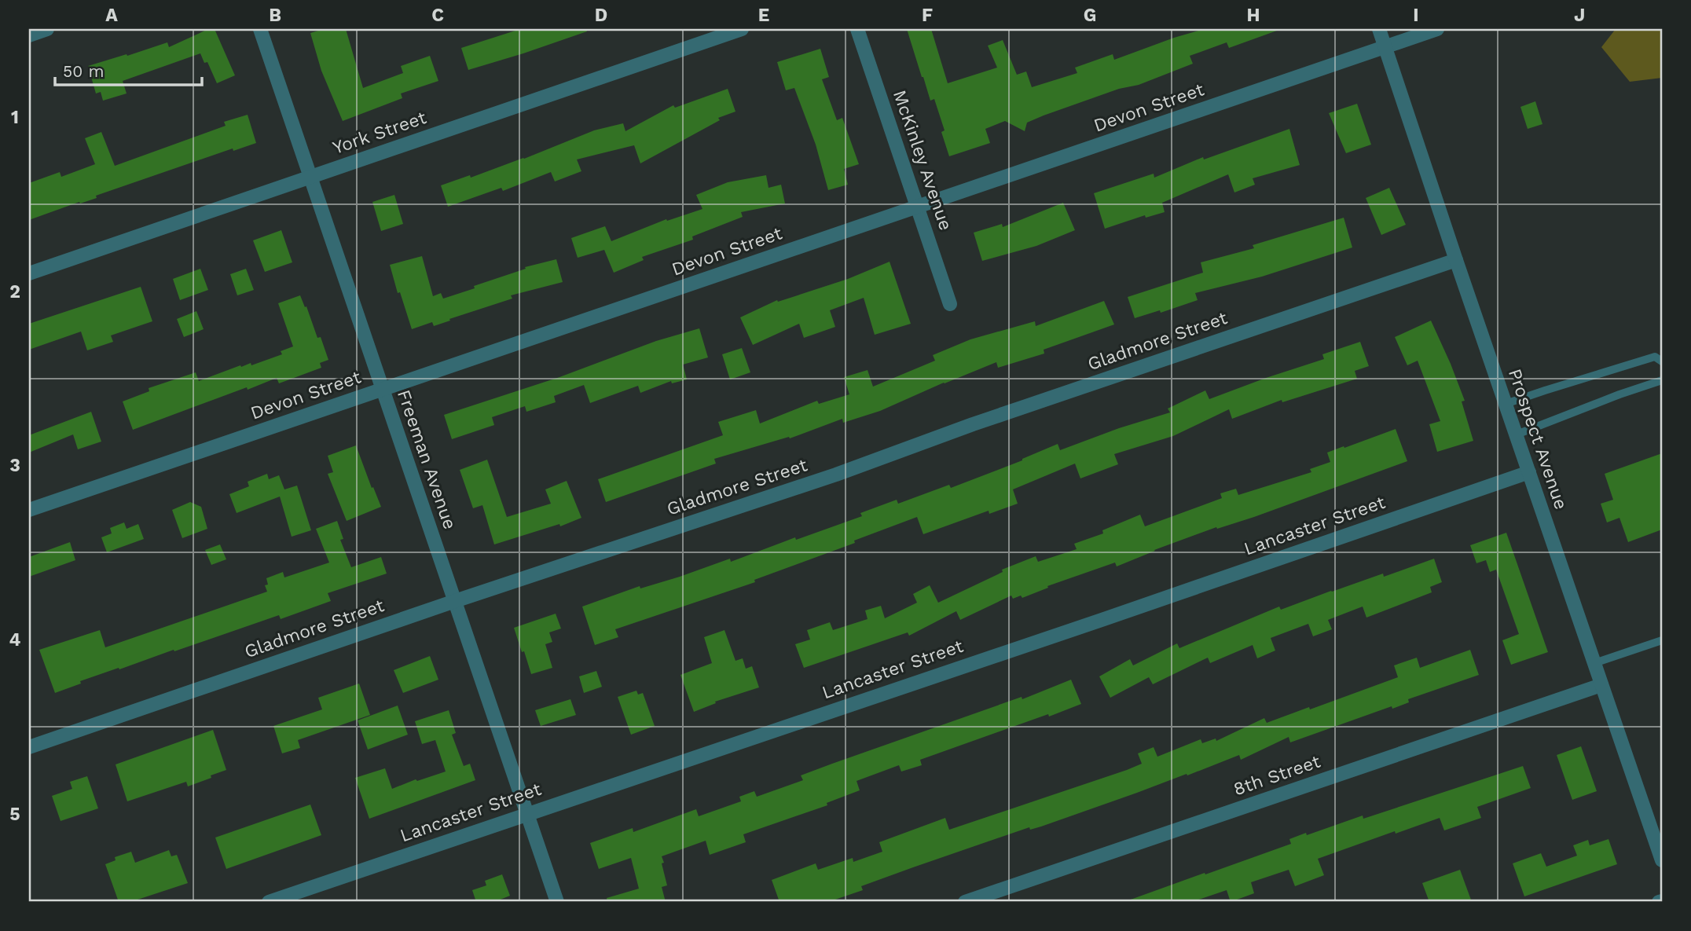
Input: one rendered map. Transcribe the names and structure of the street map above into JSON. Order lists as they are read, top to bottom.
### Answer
{
  "streets": {
    "street": [
      "Devon Street",
      "York Street",
      "McKinley Avenue",
      "Gladmore Street",
      "Prospect Avenue",
      "Freeman Avenue",
      "Lancaster Street",
      "8th Street"
    ]
  },
  "crossings": [
    ["Devon Street", "McKinley Avenue"],
    ["Devon Street", "Prospect Avenue"],
    ["Devon Street", "Freeman Avenue"],
    ["York Street", "Freeman Avenue"],
    ["Gladmore Street", "Prospect Avenue"],
    ["Gladmore Street", "Freeman Avenue"],
    ["Prospect Avenue", "Lancaster Street"],
    ["Prospect Avenue", "8th Street"],
    ["Freeman Avenue", "Lancaster Street"]
  ],
  "scale_bar": "50 m",
  "grid": {
    "columns": [
      "A",
      "B",
      "C",
      "D",
      "E",
      "F",
      "G",
      "H",
      "I",
      "J"
    ],
    "rows": [
      "1",
      "2",
      "3",
      "4",
      "5"
    ]
  }
}
